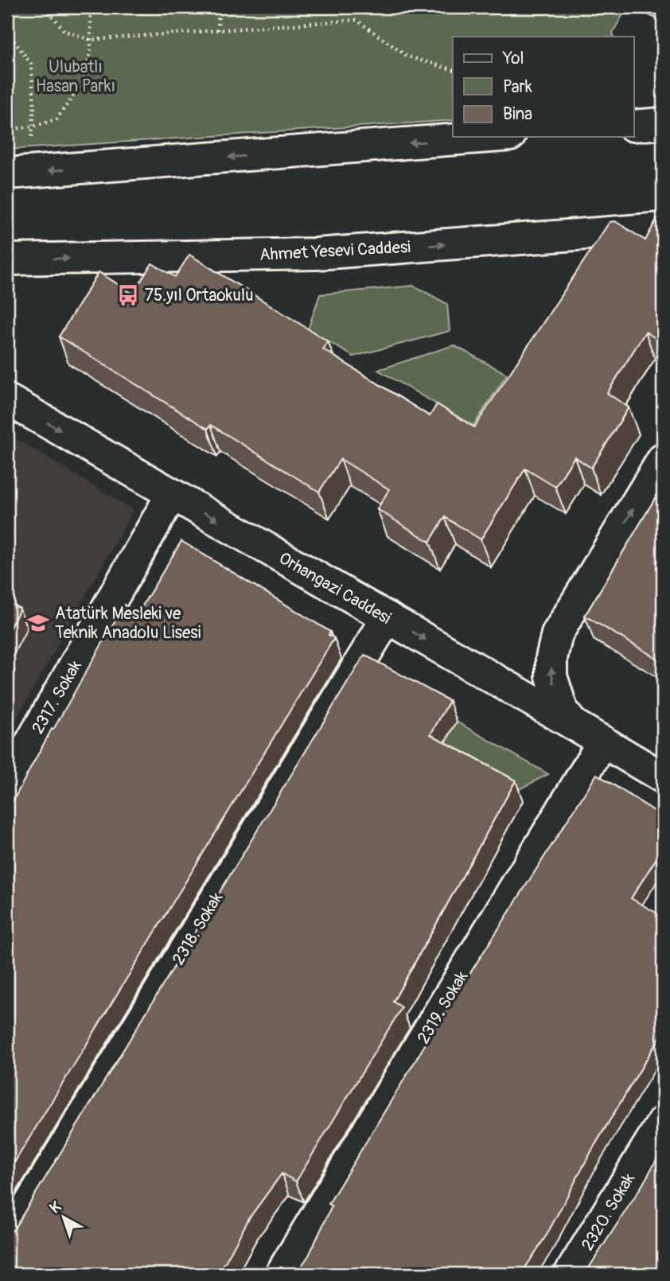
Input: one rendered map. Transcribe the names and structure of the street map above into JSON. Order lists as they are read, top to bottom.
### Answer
{
  "streets": {
    "main road": [
      "Ahmet Yesevi Caddesi",
      "Orhangazi Caddesi",
      "2317. Sokak",
      "2318. Sokak",
      "2319. Sokak",
      "2320. Sokak"
    ]
  },
  "crossings": [
    ["Orhangazi Caddesi", "2317. Sokak"],
    ["Orhangazi Caddesi", "2318. Sokak"],
    ["Orhangazi Caddesi", "2319. Sokak"]
  ],
  "one_way": ["Orhangazi Caddesi"],
  "parks": ["Ulubatlı Hasan Parkı"],
  "places": {
    "bus stop": ["75.yıl Ortaokulu"],
    "school or university": ["Atatürk Mesleki ve Teknik Anadolu Lisesi"]
  },
  "legend": ["Yol", "Park", "Bina"],
  "north": "top left"
}
